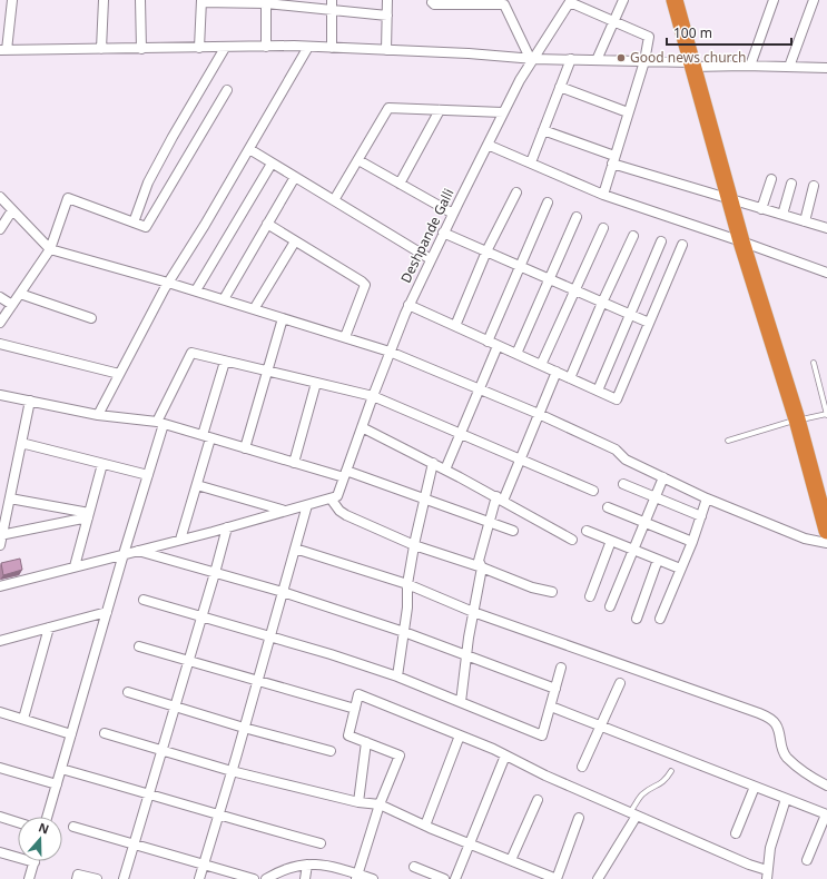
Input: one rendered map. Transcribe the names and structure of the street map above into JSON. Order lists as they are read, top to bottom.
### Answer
{
  "streets": {
    "street": ["Deshpande Galli"]
  },
  "places": ["Good news church"],
  "scale_bar": "100 m",
  "north": "top"
}
